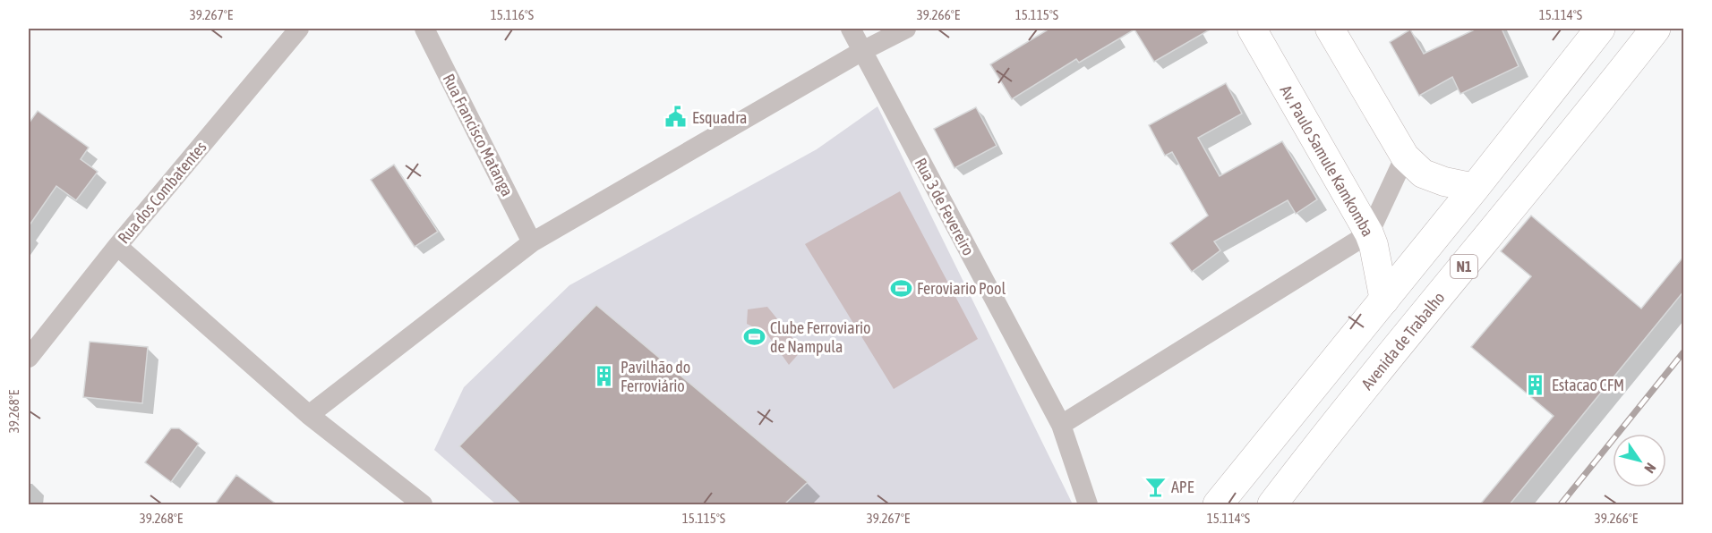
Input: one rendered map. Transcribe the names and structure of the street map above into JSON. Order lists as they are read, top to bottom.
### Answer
{
  "streets": {
    "highway": ["N1", "Avenida de Trabalho"],
    "main road": ["Av. Paulo Samule Kamkomba"],
    "street": ["Rua Francisco Matanga", "Rua dos Combatentes", "Rua 3 de Fevereiro"]
  },
  "crossings": [
    ["Av. Paulo Samule Kamkomba", "N1"]
  ],
  "places": {
    "public building": ["Esquadra"],
    "sports": ["Feroviario Pool", "Clube Ferroviario de Nampula"],
    "building": ["Pavilhão do Ferroviário", "Estacao CFM"],
    "bar": ["APE"]
  },
  "north": "bottom right",
  "coordinates": [
    "39.267°E",
    "15.116°S",
    "39.266°E",
    "15.115°S",
    "15.114°S",
    "39.268°E"
  ]
}
